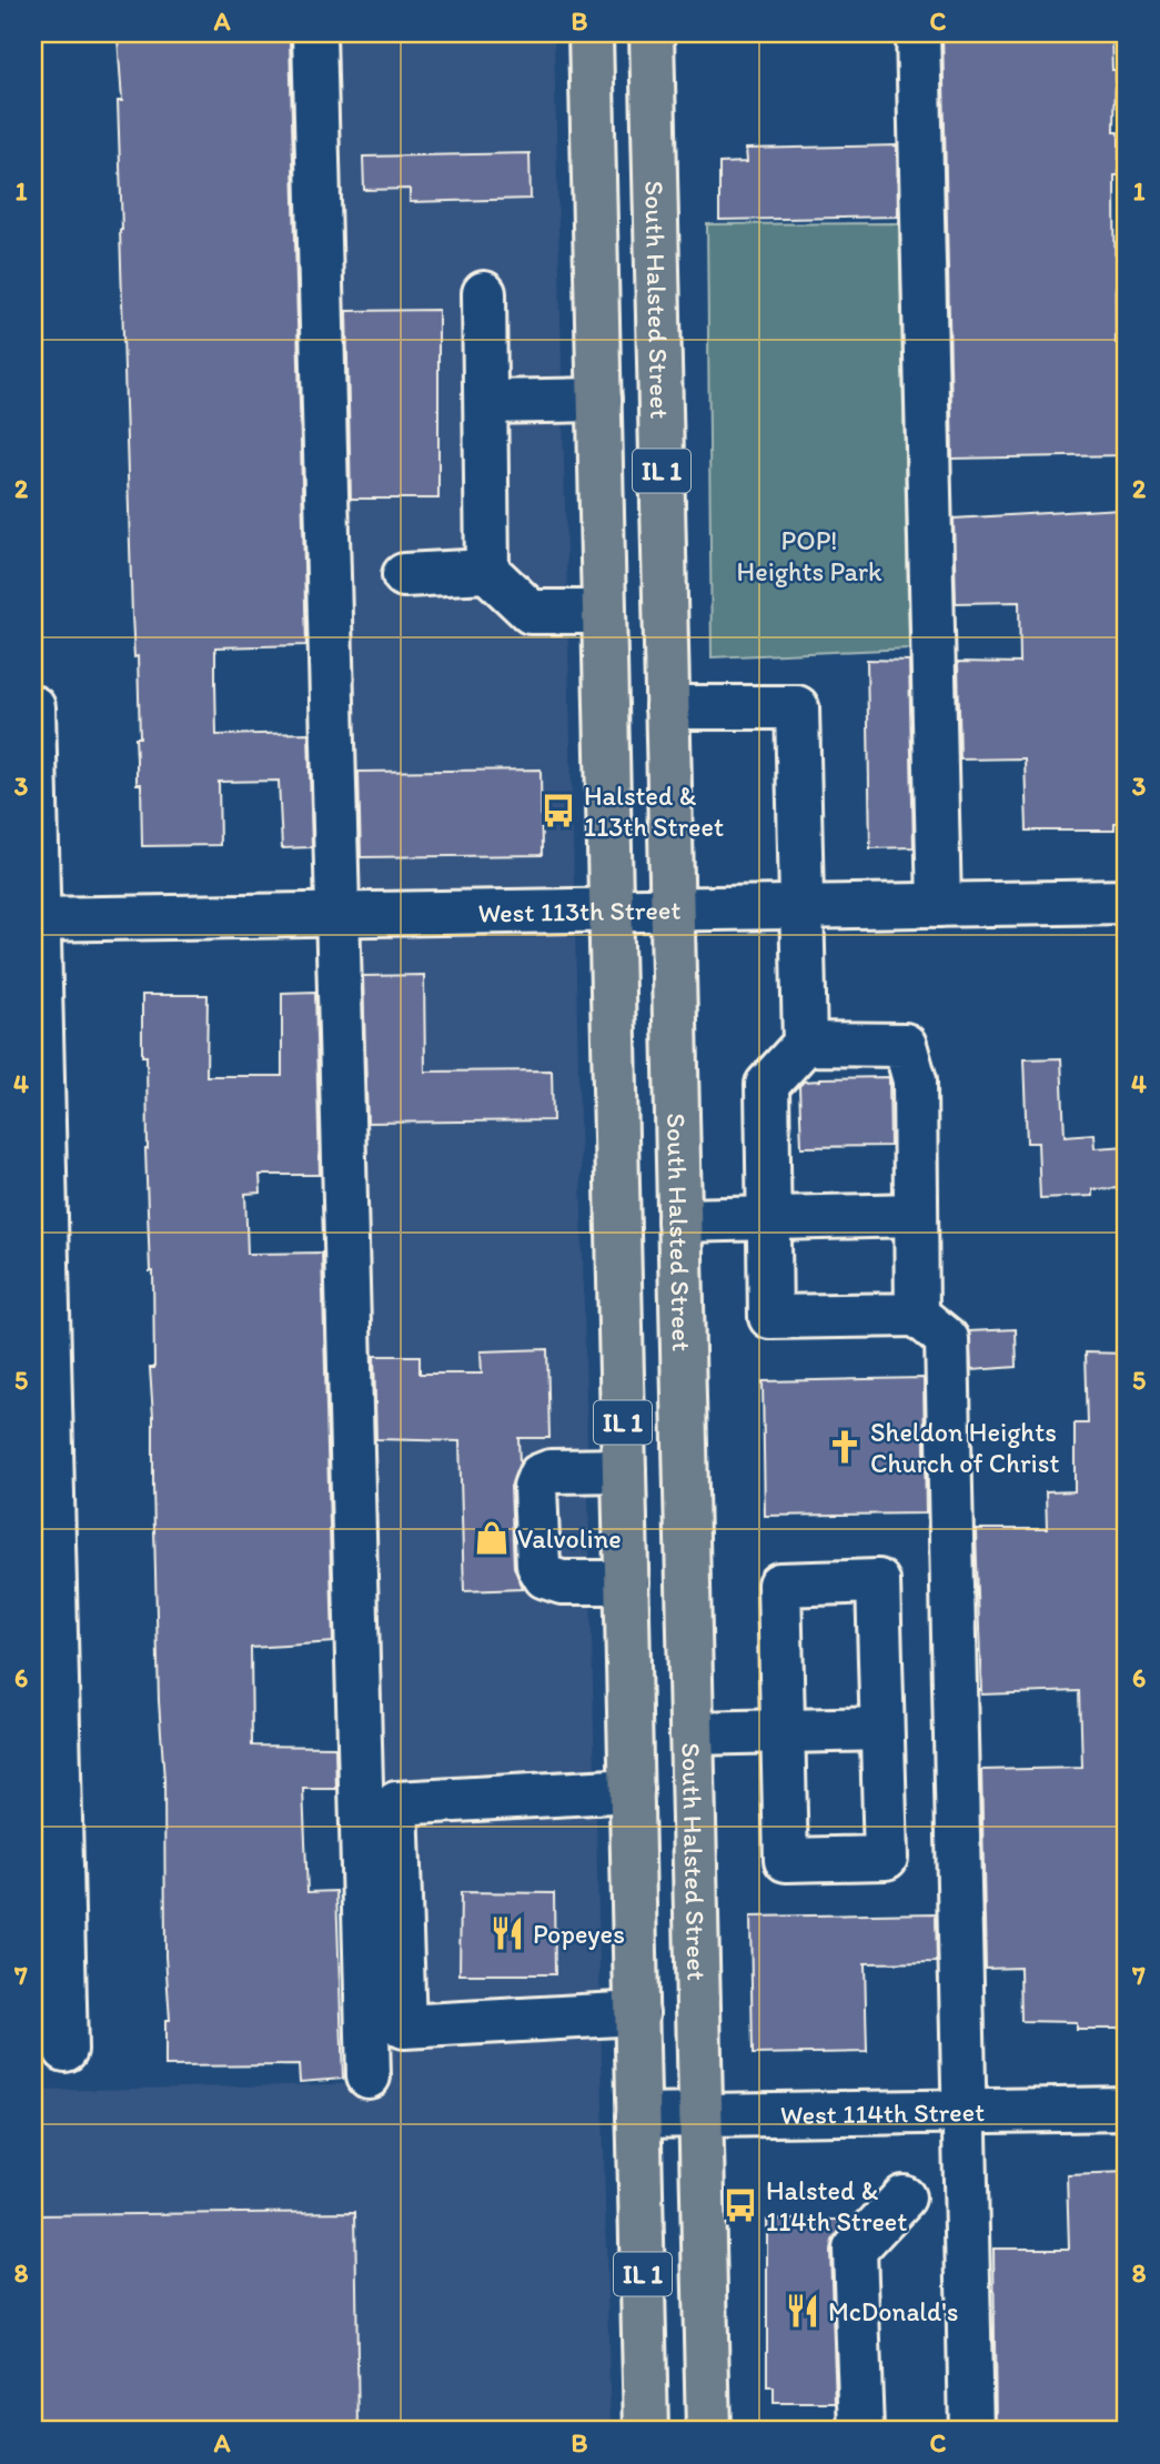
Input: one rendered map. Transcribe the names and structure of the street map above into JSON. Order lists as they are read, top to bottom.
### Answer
{
  "streets": {
    "main road": ["South Halsted Street", "IL 1"],
    "street": ["West 113th Street", "West 114th Street"]
  },
  "crossings": [
    ["South Halsted Street", "West 113th Street"],
    ["South Halsted Street", "West 114th Street"],
    ["IL 1", "West 113th Street"],
    ["IL 1", "West 114th Street"]
  ],
  "parks": ["POP! Heights Park"],
  "places": {
    "bus stop": ["Halsted & 113th Street", "Halsted & 114th Street"],
    "church": ["Sheldon Heights Church of Christ"],
    "shop": ["Valvoline"],
    "restaurant": ["Popeyes", "McDonald's"]
  },
  "grid": {
    "columns": ["A", "B", "C"],
    "rows": [
      "1",
      "2",
      "3",
      "4",
      "5",
      "6",
      "7",
      "8"
    ]
  }
}
